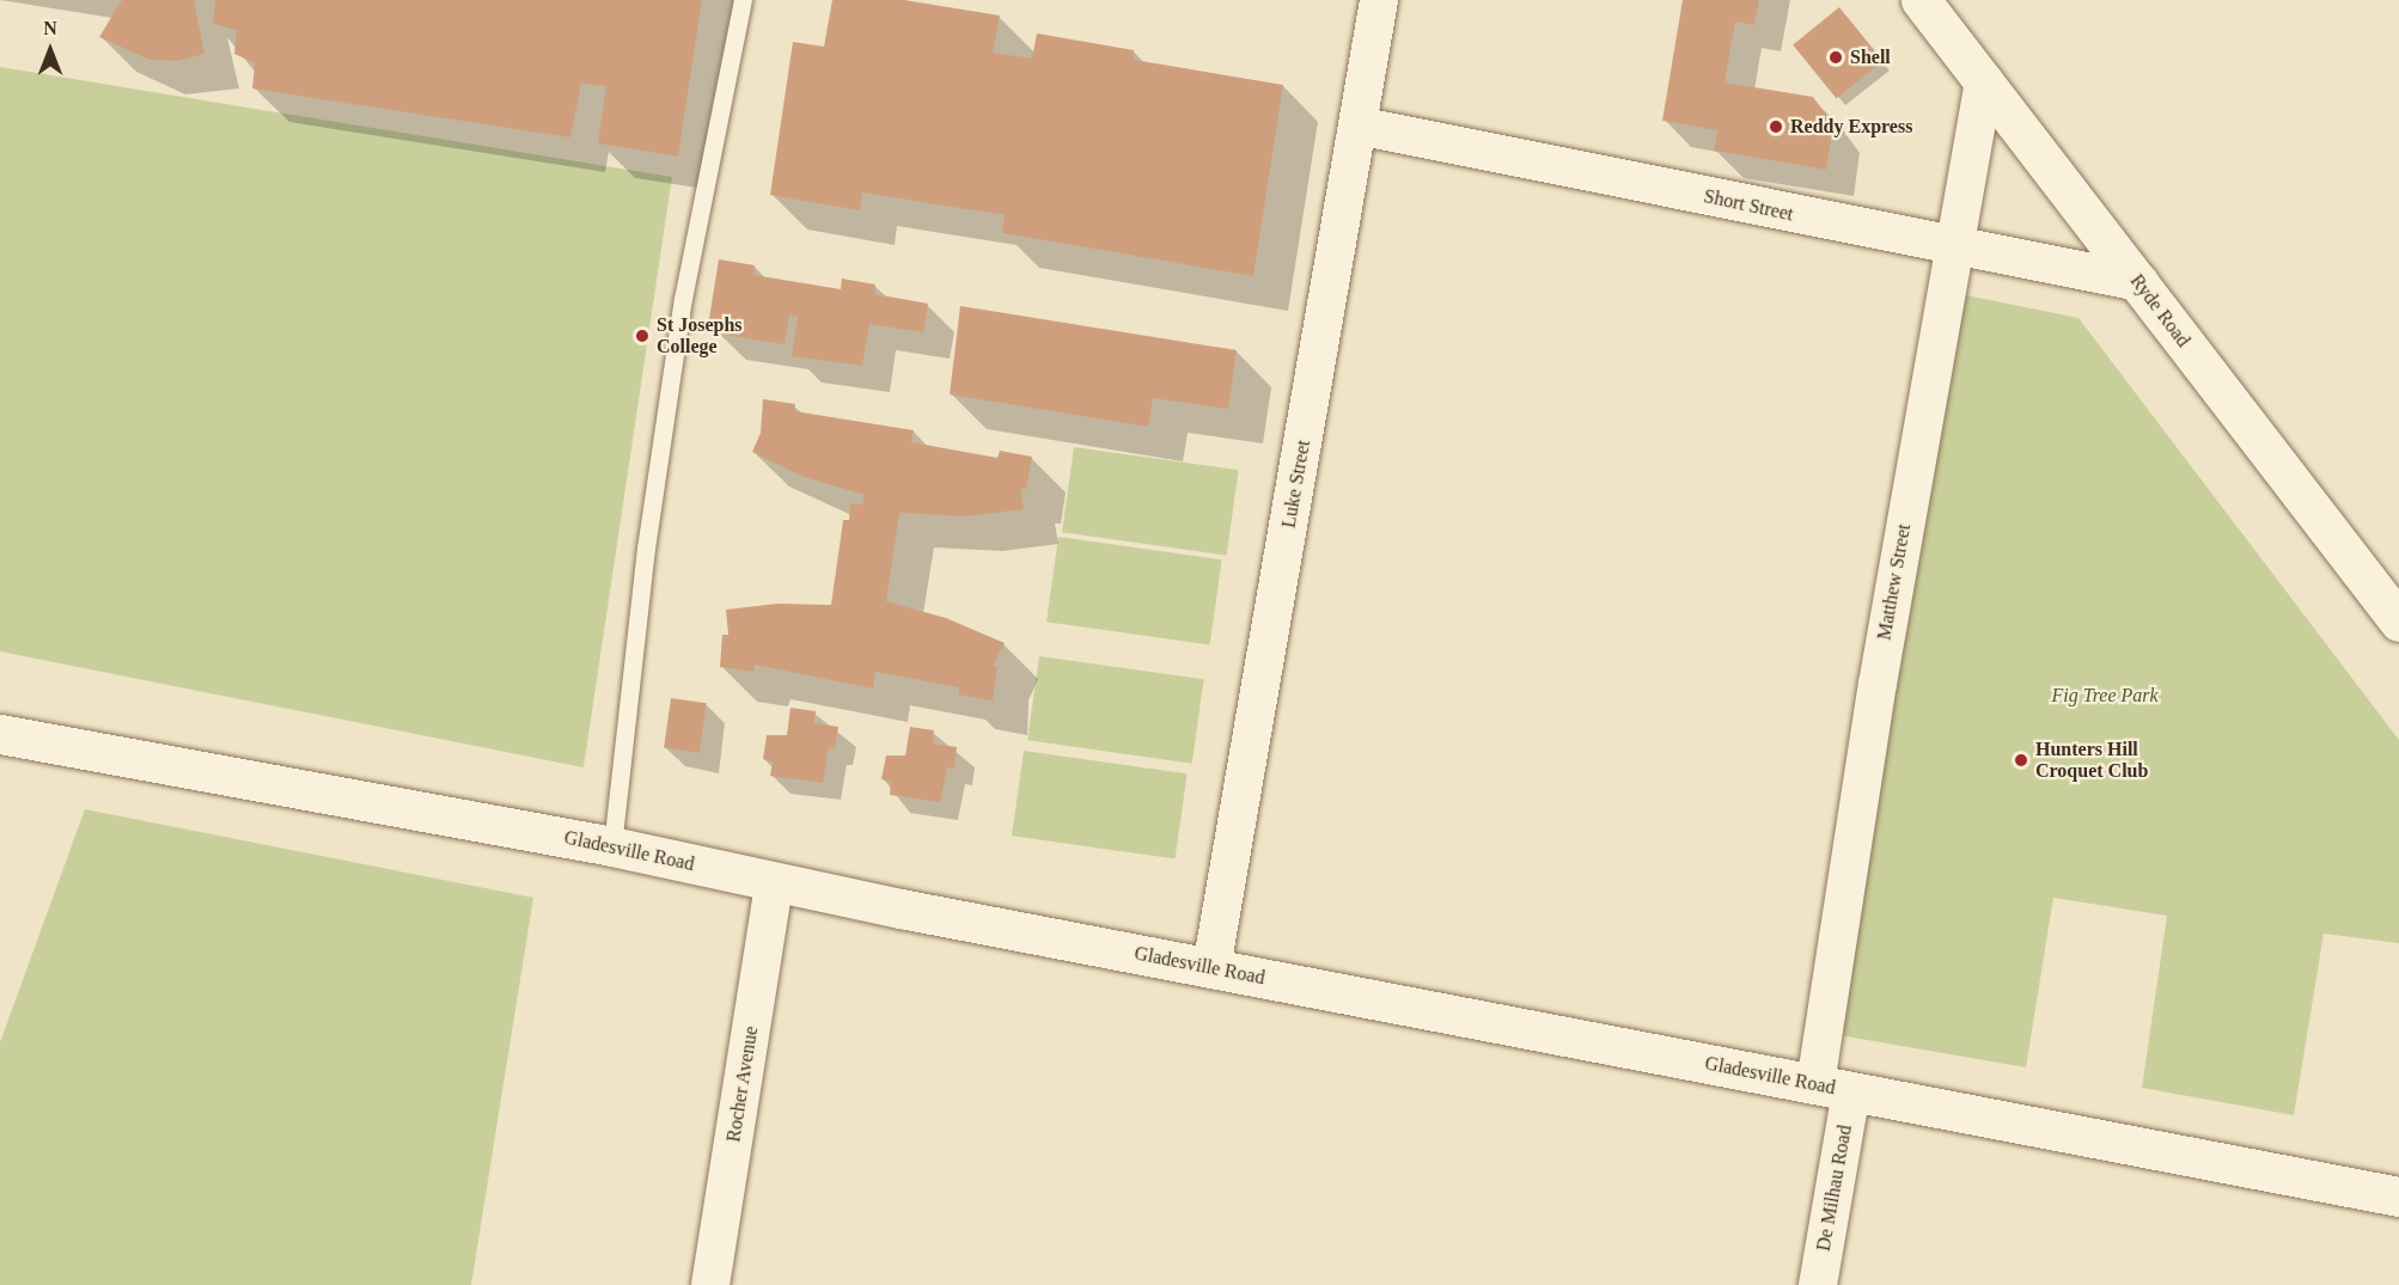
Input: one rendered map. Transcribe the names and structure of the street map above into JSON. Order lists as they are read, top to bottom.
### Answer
{
  "streets": {
    "street": [
      "Short Street",
      "Ryde Road",
      "Luke Street",
      "Matthew Street",
      "Gladesville Road",
      "Rocher Avenue",
      "De Milhau Road"
    ]
  },
  "crossings": [
    ["Short Street", "Ryde Road"],
    ["Short Street", "Luke Street"],
    ["Short Street", "Matthew Street"],
    ["Ryde Road", "Matthew Street"],
    ["Luke Street", "Gladesville Road"],
    ["Matthew Street", "Gladesville Road"],
    ["Matthew Street", "De Milhau Road"],
    ["Gladesville Road", "Rocher Avenue"],
    ["Gladesville Road", "De Milhau Road"]
  ],
  "parks": ["Fig Tree Park"],
  "places": [
    "Shell",
    "Reddy Express",
    "St Josephs College",
    "Hunters Hill Croquet Club"
  ],
  "north": "top"
}
